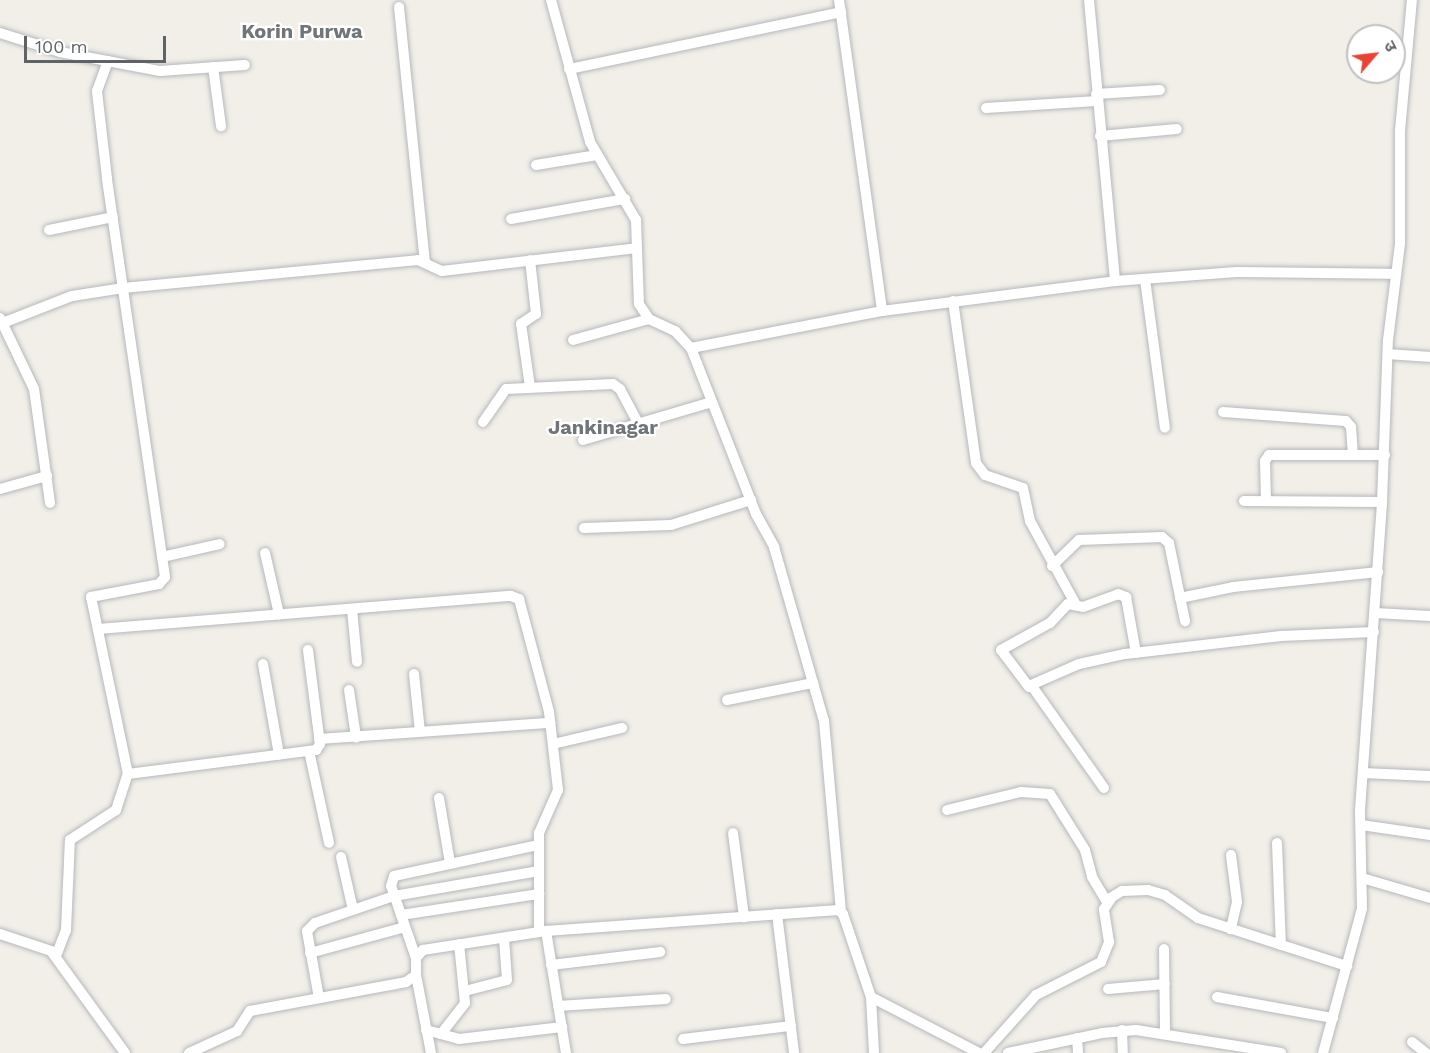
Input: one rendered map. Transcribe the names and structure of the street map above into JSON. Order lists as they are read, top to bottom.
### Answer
{
  "districts": ["Korin Purwa", "Jankinagar"],
  "scale_bar": "100 m",
  "north": "top right"
}
